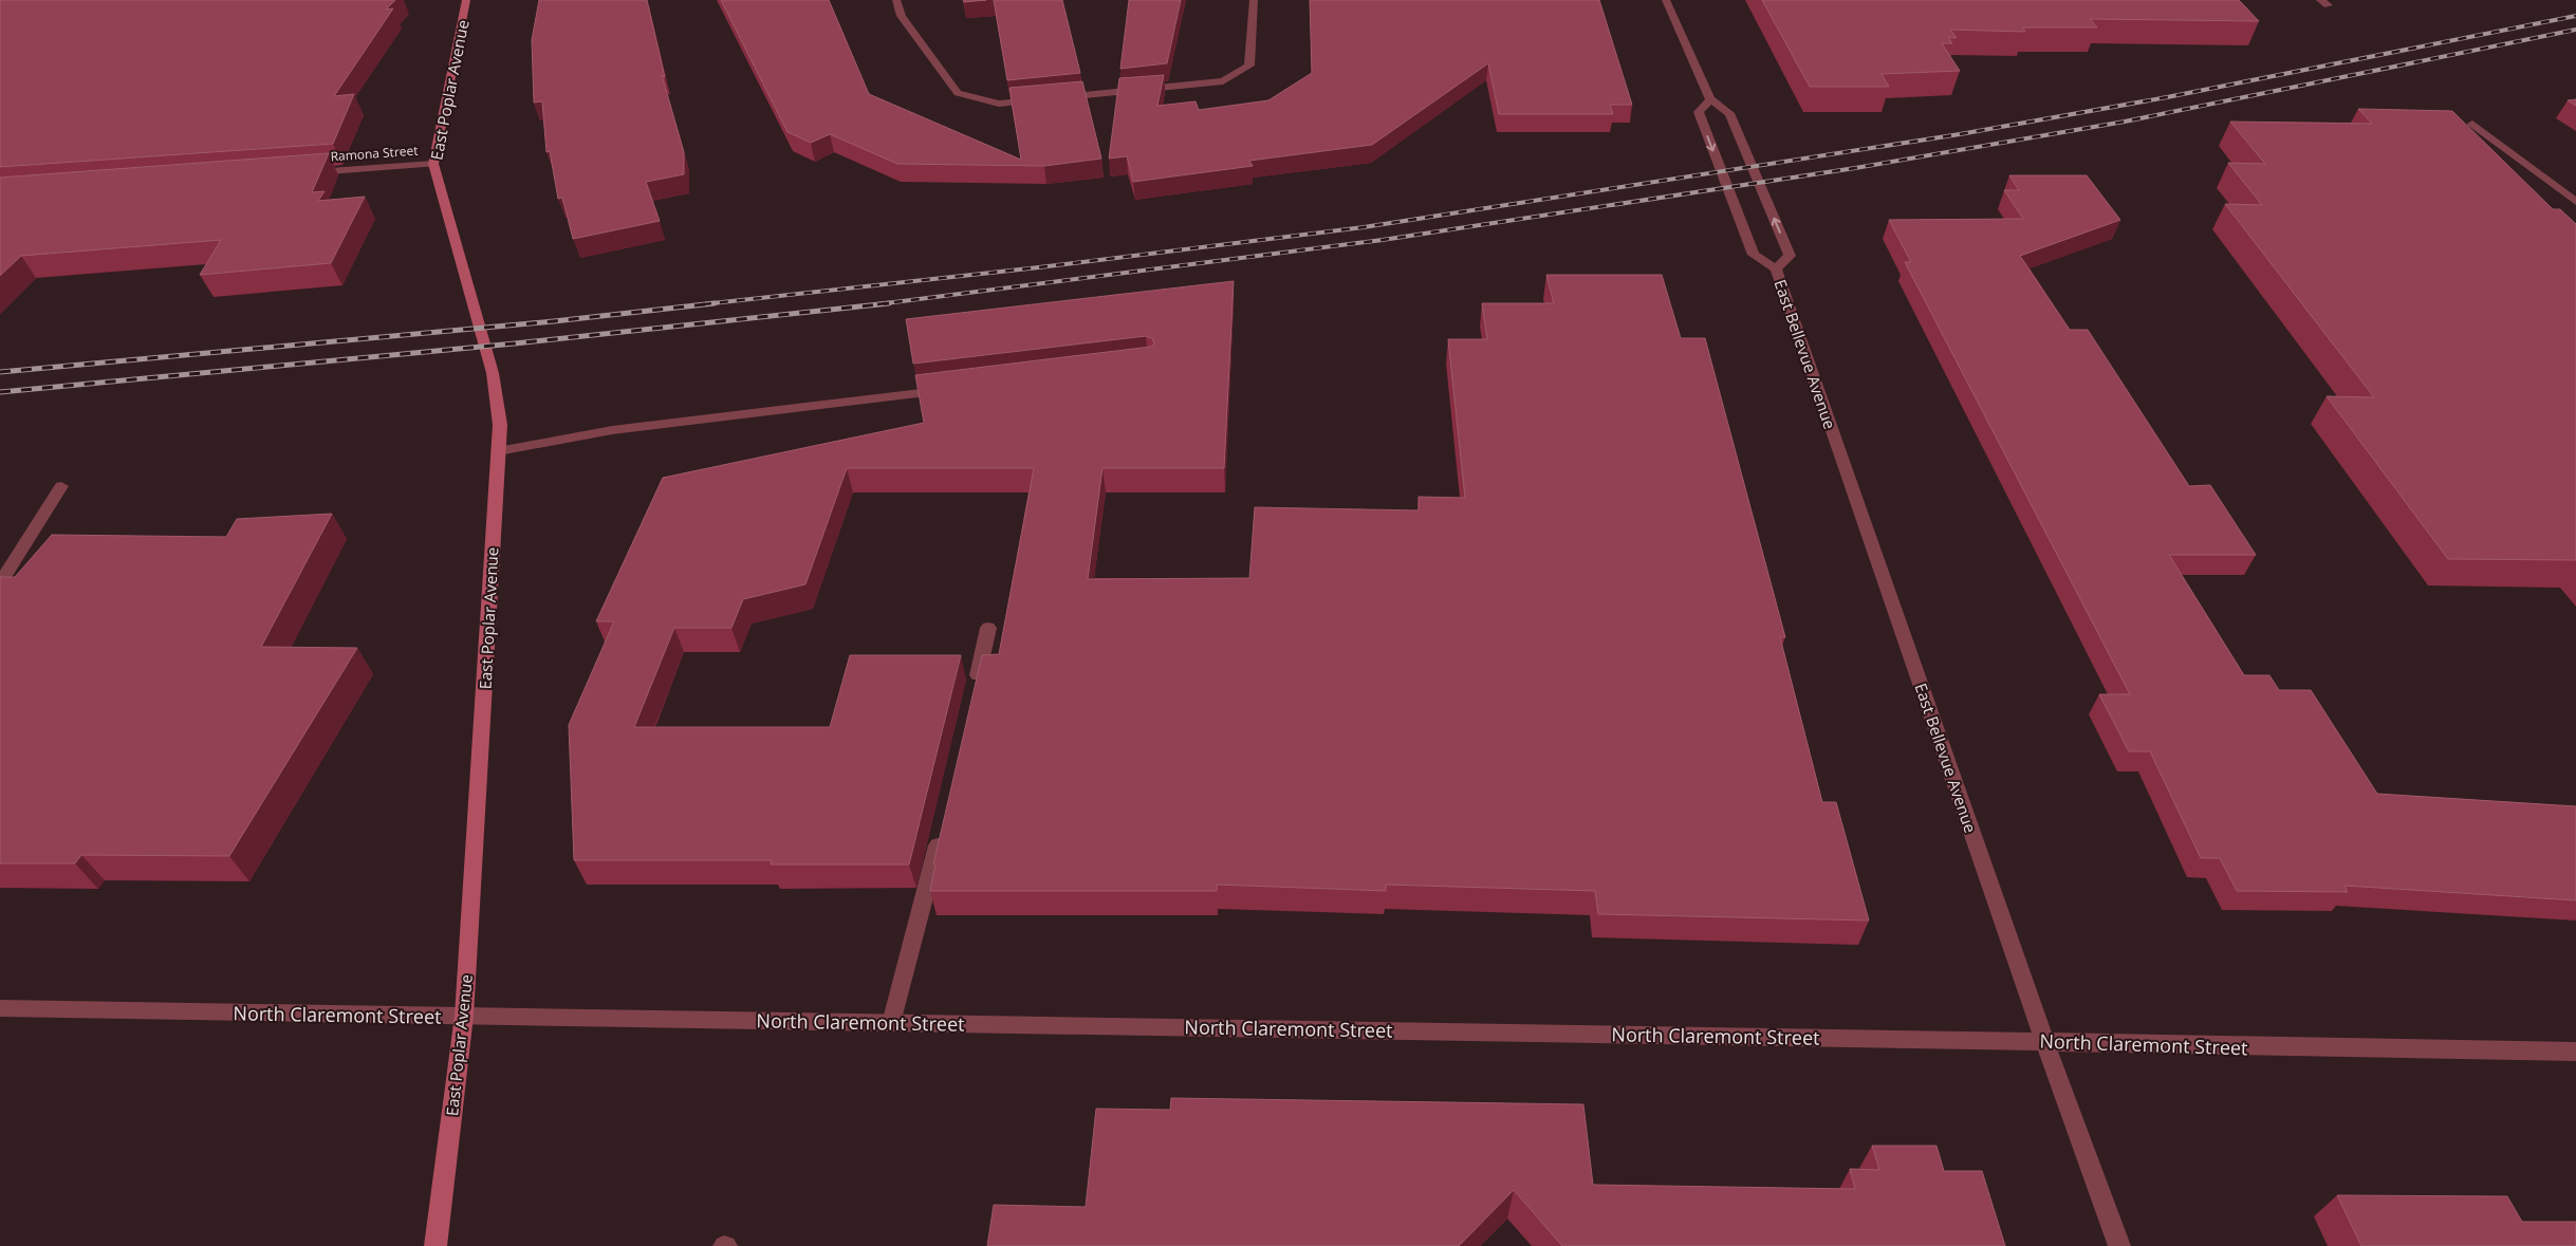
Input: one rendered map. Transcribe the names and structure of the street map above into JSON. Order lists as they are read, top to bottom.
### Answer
{
  "streets": {
    "main road": ["East Poplar Avenue"],
    "street": ["Ramona Street", "East Bellevue Avenue", "North Claremont Street"]
  },
  "crossings": [
    ["East Poplar Avenue", "Ramona Street"],
    ["East Poplar Avenue", "North Claremont Street"],
    ["East Bellevue Avenue", "North Claremont Street"]
  ]
}
